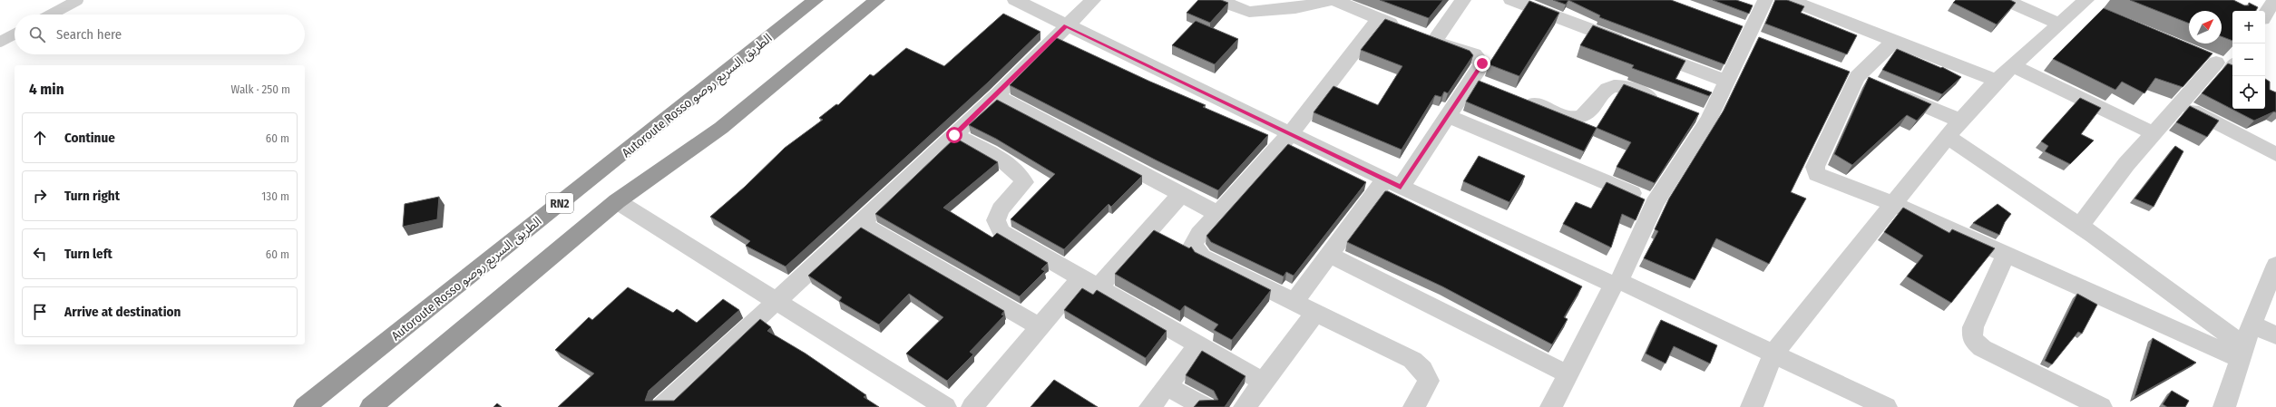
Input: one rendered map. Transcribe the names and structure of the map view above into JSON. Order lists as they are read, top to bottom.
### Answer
{
  "streets": {
    "highway": ["Autoroute Rosso الطريق السريع روصو", "RN2"]
  },
  "north": "top right",
  "page": {
    "map_buttons": ["+", "−"],
    "search": "Search here",
    "heading": ["4 min", "Walk · 250 m"],
    "list": [
      ["Continue", "60 m"],
      ["Turn right", "130 m"],
      ["Turn left", "60 m"],
      "Arrive at destination"
    ]
  }
}
